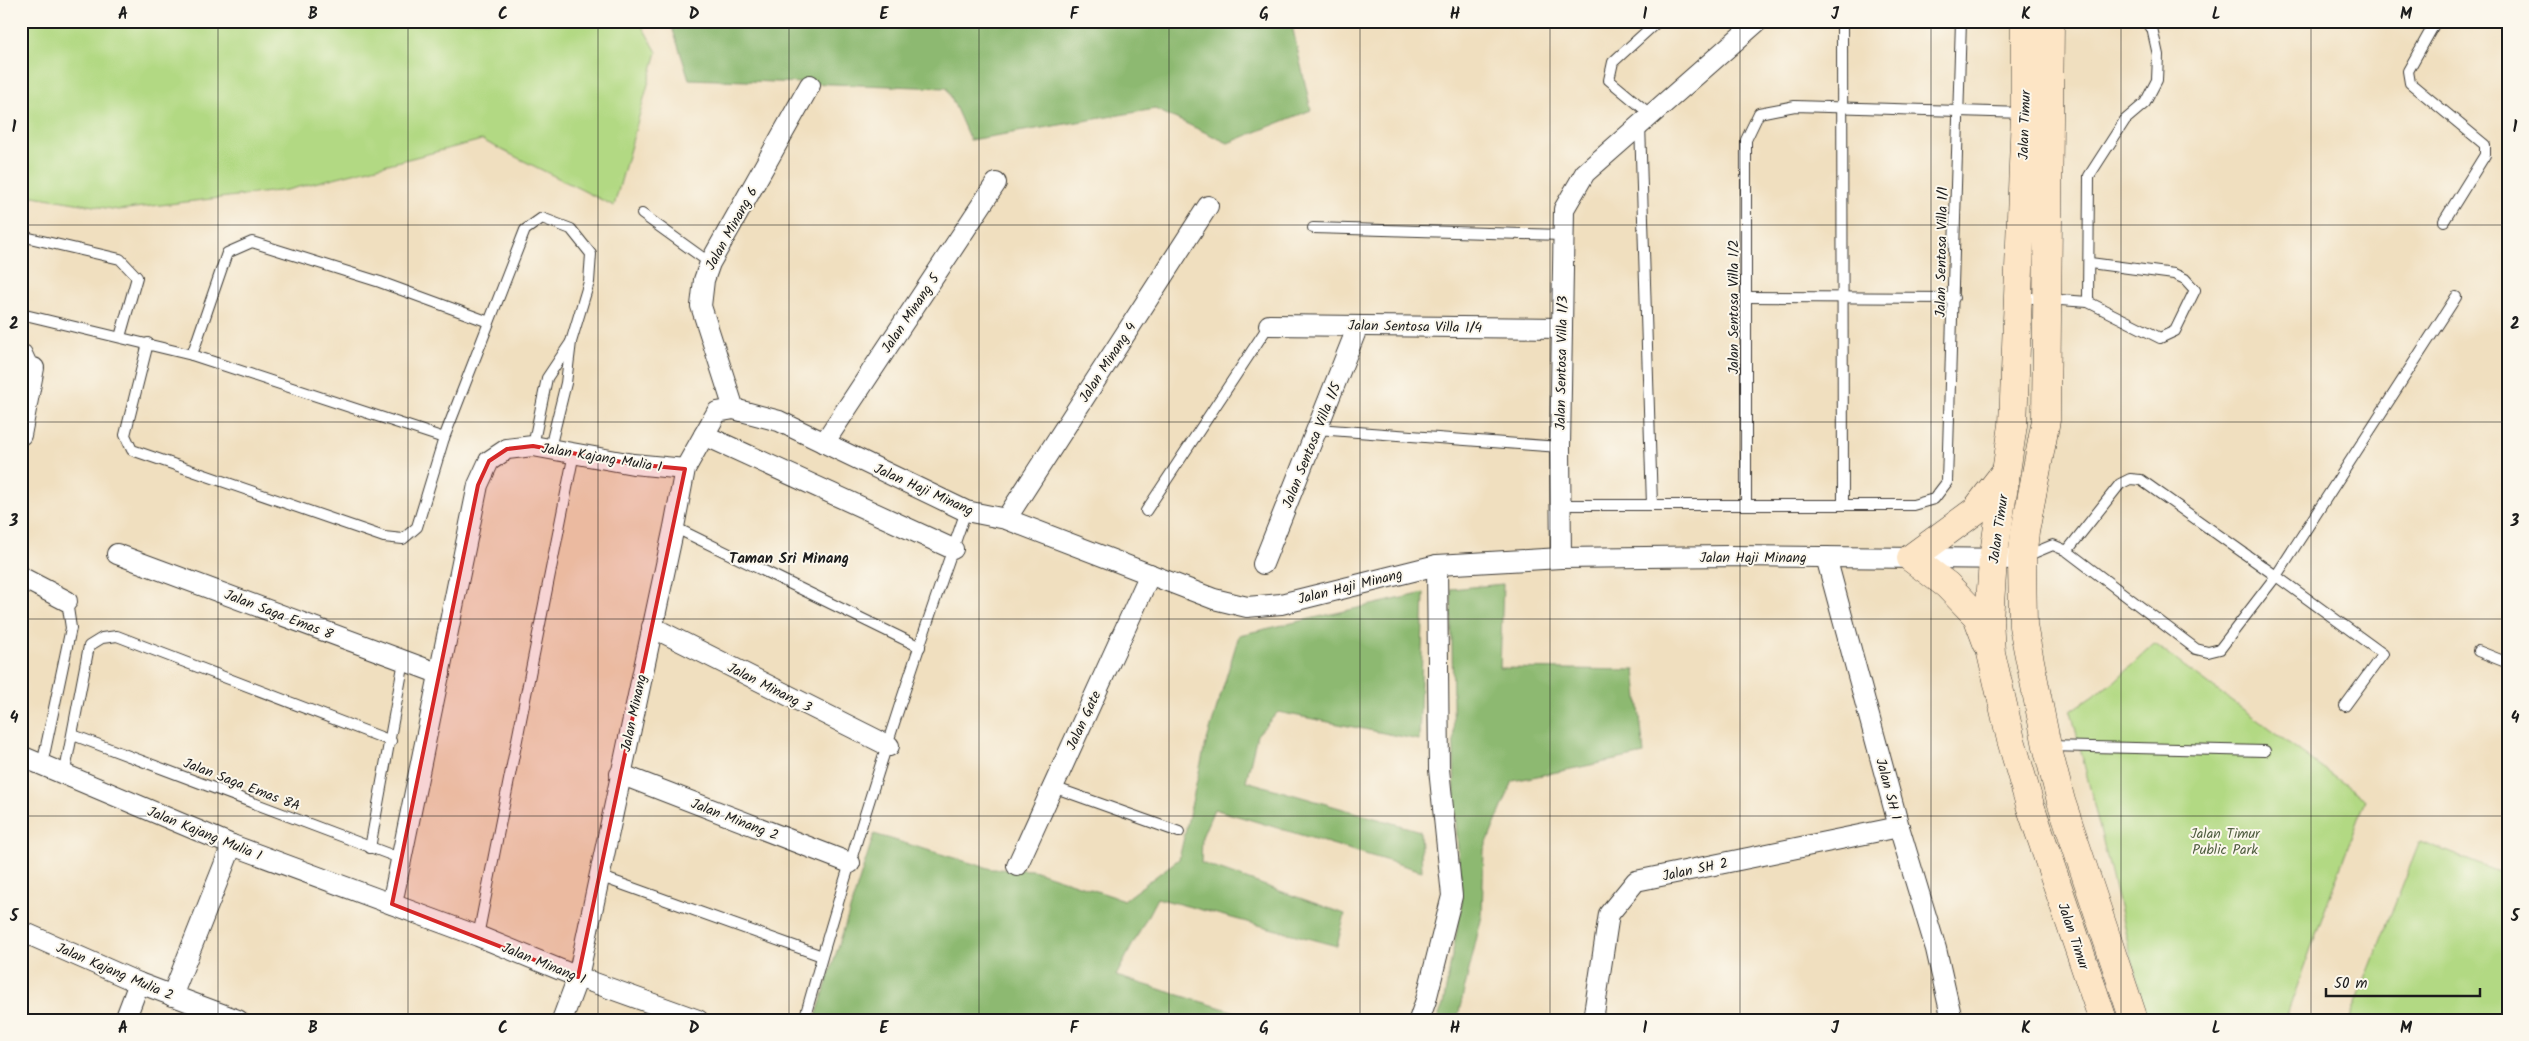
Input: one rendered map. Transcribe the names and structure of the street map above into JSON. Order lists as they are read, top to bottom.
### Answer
{
  "streets": {
    "main road": ["Jalan Timur"],
    "street": [
      "Jalan Minang 6",
      "Jalan Minang 5",
      "Jalan Sentosa Villa 1/4",
      "Jalan Minang 4",
      "Jalan Sentosa Villa 1/3",
      "Jalan Sentosa Villa 1/5",
      "Jalan Kajang Mulia 1",
      "Jalan Haji Minang",
      "Jalan Saga Emas 8",
      "Jalan Minang 3",
      "Jalan Minang",
      "Jalan Gate",
      "Jalan SH 1",
      "Jalan Minang 2",
      "Jalan SH 2",
      "Jalan Minang 1",
      "Jalan Kajang Mulia 2"
    ],
    "lane": ["Jalan Sentosa Villa 1/1", "Jalan Sentosa Villa 1/2", "Jalan Saga Emas 8A"]
  },
  "crossings": [
    ["Jalan Timur", "Jalan Haji Minang"],
    ["Jalan Minang 6", "Jalan Haji Minang"],
    ["Jalan Minang 6", "Jalan Minang"],
    ["Jalan Minang 5", "Jalan Haji Minang"],
    ["Jalan Sentosa Villa 1/4", "Jalan Sentosa Villa 1/3"],
    ["Jalan Sentosa Villa 1/4", "Jalan Sentosa Villa 1/5"],
    ["Jalan Minang 4", "Jalan Haji Minang"],
    ["Jalan Sentosa Villa 1/3", "Jalan Haji Minang"],
    ["Jalan Kajang Mulia 1", "Jalan Saga Emas 8"],
    ["Jalan Kajang Mulia 1", "Jalan Minang"],
    ["Jalan Kajang Mulia 1", "Jalan Saga Emas 8A"],
    ["Jalan Kajang Mulia 1", "Jalan Minang 1"],
    ["Jalan Haji Minang", "Jalan Minang"],
    ["Jalan Haji Minang", "Jalan Gate"],
    ["Jalan Haji Minang", "Jalan SH 1"],
    ["Jalan Minang 3", "Jalan Minang"],
    ["Jalan Minang", "Jalan Minang 2"],
    ["Jalan Minang", "Jalan Minang 1"],
    ["Jalan SH 1", "Jalan SH 2"]
  ],
  "districts": ["Taman Sri Minang"],
  "parks": ["Jalan Timur Public Park"],
  "scale_bar": "50 m",
  "grid": {
    "columns": [
      "A",
      "B",
      "C",
      "D",
      "E",
      "F",
      "G",
      "H",
      "I",
      "J",
      "K",
      "L",
      "M"
    ],
    "rows": [
      "1",
      "2",
      "3",
      "4",
      "5"
    ]
  }
}
